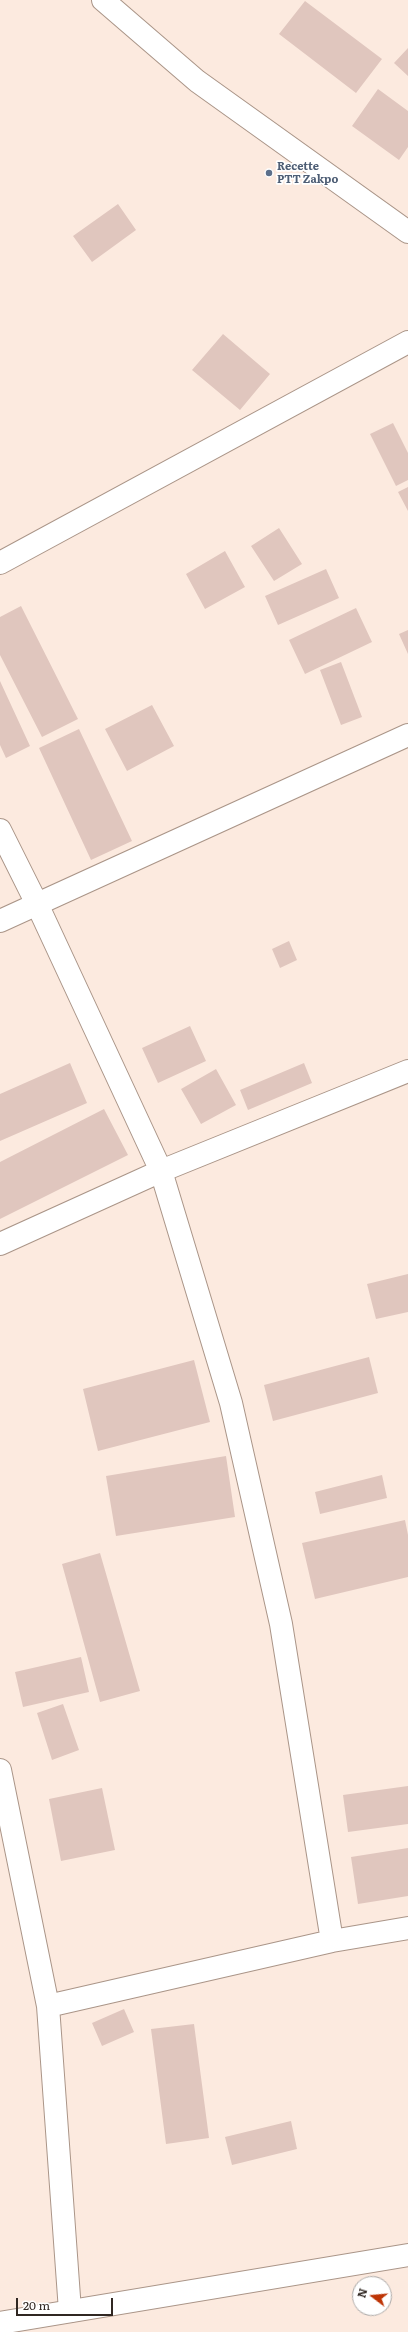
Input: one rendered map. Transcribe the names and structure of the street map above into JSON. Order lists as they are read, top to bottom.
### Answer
{
  "places": ["Recette PTT Zakpo"],
  "scale_bar": "20 m",
  "north": "left"
}
